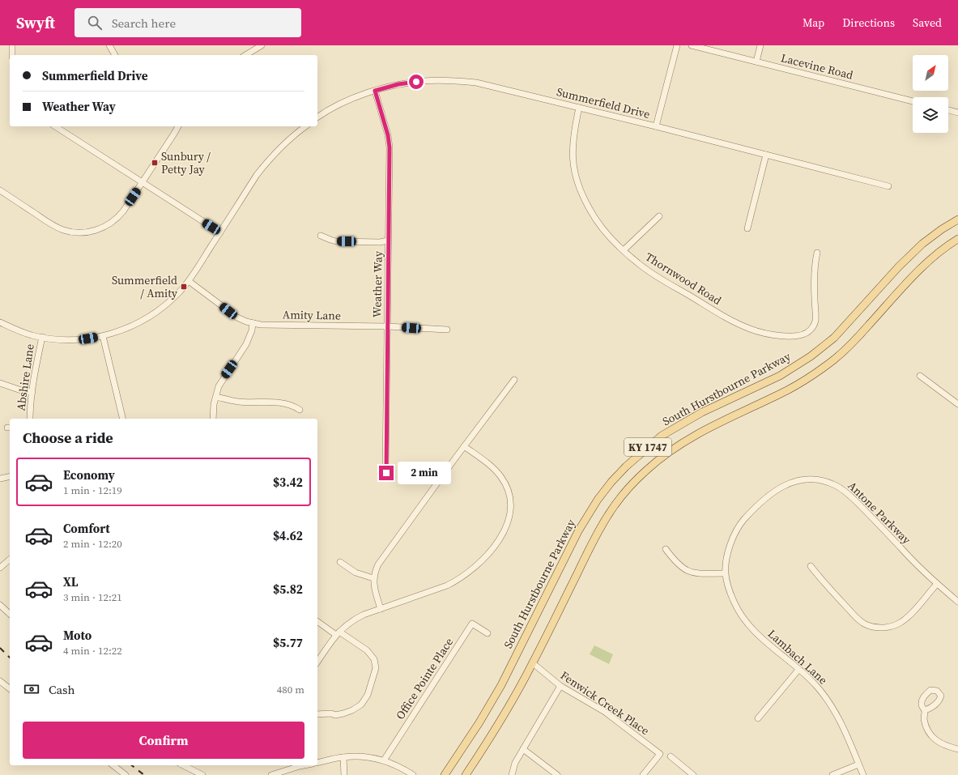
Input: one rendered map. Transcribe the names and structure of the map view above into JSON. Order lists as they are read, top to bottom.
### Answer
{
  "streets": {
    "main road": ["South Hurstbourne Parkway", "KY 1747"],
    "street": [
      "Lacevine Road",
      "Summerfield Drive",
      "Thornwood Road",
      "Weather Way",
      "Amity Lane",
      "Abshire Lane",
      "Antone Parkway",
      "Lambach Lane",
      "Office Pointe Place",
      "Fenwick Creek Place"
    ]
  },
  "crossings": [
    ["Summerfield Drive", "Thornwood Road"],
    ["Summerfield Drive", "Weather Way"],
    ["Weather Way", "Amity Lane"],
    ["KY 1747", "Fenwick Creek Place"],
    ["Antone Parkway", "Lambach Lane"]
  ],
  "places": {
    "transit": ["Sunbury / Petty Jay", "Summerfield / Amity"]
  },
  "north": "top right",
  "page": {
    "header": "Swyft",
    "search": "Search here",
    "nav": ["Map", "Directions", "Saved"],
    "banner": ["Summerfield Drive", "Weather Way"],
    "heading": "Choose a ride",
    "list": [
      {
        "name": "Economy",
        "note": "1 min · 12:19",
        "value": "$3.42"
      },
      {
        "name": "Comfort",
        "note": "2 min · 12:20",
        "value": "$4.62"
      },
      {
        "name": "XL",
        "note": "3 min · 12:21",
        "value": "$5.82"
      },
      {
        "name": "Moto",
        "note": "4 min · 12:22",
        "value": "$5.77"
      }
    ],
    "bubble": "2 min",
    "pay": ["Cash", "480 m"],
    "buttons": "Confirm"
  }
}
